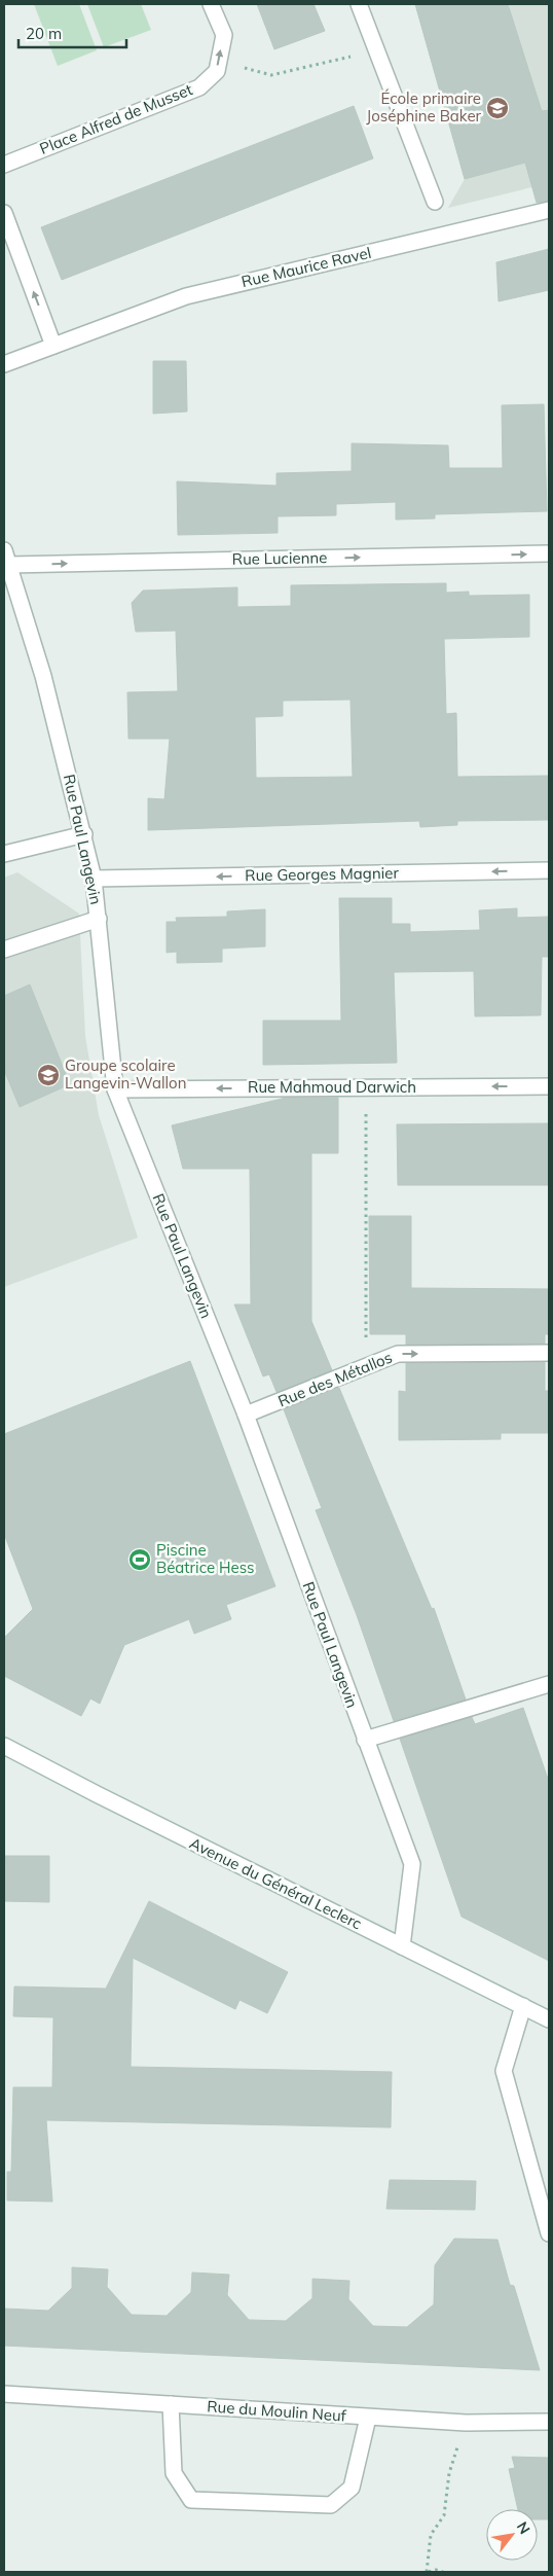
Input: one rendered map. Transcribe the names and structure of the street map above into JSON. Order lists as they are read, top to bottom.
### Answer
{
  "streets": {
    "street": [
      "Place Alfred de Musset",
      "Rue Maurice Ravel",
      "Rue Lucienne",
      "Rue Paul Langevin",
      "Rue Georges Magnier",
      "Rue Mahmoud Darwich",
      "Rue des Métallos",
      "Avenue du Général Leclerc",
      "Rue du Moulin Neuf"
    ]
  },
  "crossings": [
    ["Rue Lucienne", "Rue Paul Langevin"],
    ["Rue Paul Langevin", "Rue Georges Magnier"],
    ["Rue Paul Langevin", "Rue Mahmoud Darwich"],
    ["Rue Paul Langevin", "Rue des Métallos"],
    ["Rue Paul Langevin", "Avenue du Général Leclerc"]
  ],
  "one_way": [
    "Rue Lucienne",
    "Rue Georges Magnier",
    "Rue Mahmoud Darwich",
    "Rue des Métallos"
  ],
  "places": {
    "school or university": ["École primaire Joséphine Baker", "Groupe scolaire Langevin-Wallon"],
    "sports": ["Piscine Béatrice Hess"]
  },
  "scale_bar": "20 m",
  "north": "top right"
}
